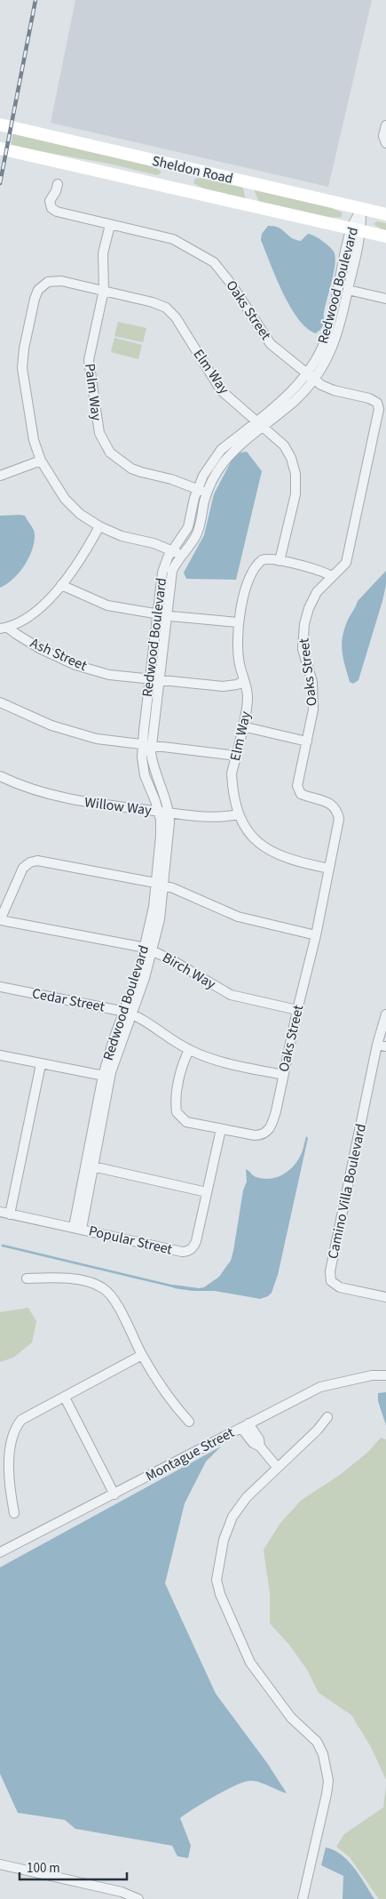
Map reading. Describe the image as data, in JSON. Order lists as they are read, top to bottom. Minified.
{"streets":{"main road":["Sheldon Road"],"street":["Redwood Boulevard","Oaks Street","Elm Way","Palm Way","Ash Street","Willow Way","Birch Way","Cedar Street","Camino Villa Boulevard","Popular Street","Montague Street"]},"crossings":[["Sheldon Road","Redwood Boulevard"],["Redwood Boulevard","Oaks Street"],["Redwood Boulevard","Elm Way"],["Redwood Boulevard","Palm Way"],["Redwood Boulevard","Ash Street"],["Redwood Boulevard","Willow Way"],["Redwood Boulevard","Birch Way"],["Redwood Boulevard","Cedar Street"],["Redwood Boulevard","Popular Street"],["Oaks Street","Elm Way"],["Oaks Street","Palm Way"],["Oaks Street","Birch Way"],["Oaks Street","Cedar Street"],["Oaks Street","Popular Street"],["Elm Way","Palm Way"],["Elm Way","Ash Street"],["Elm Way","Willow Way"]],"scale_bar":"100 m"}
